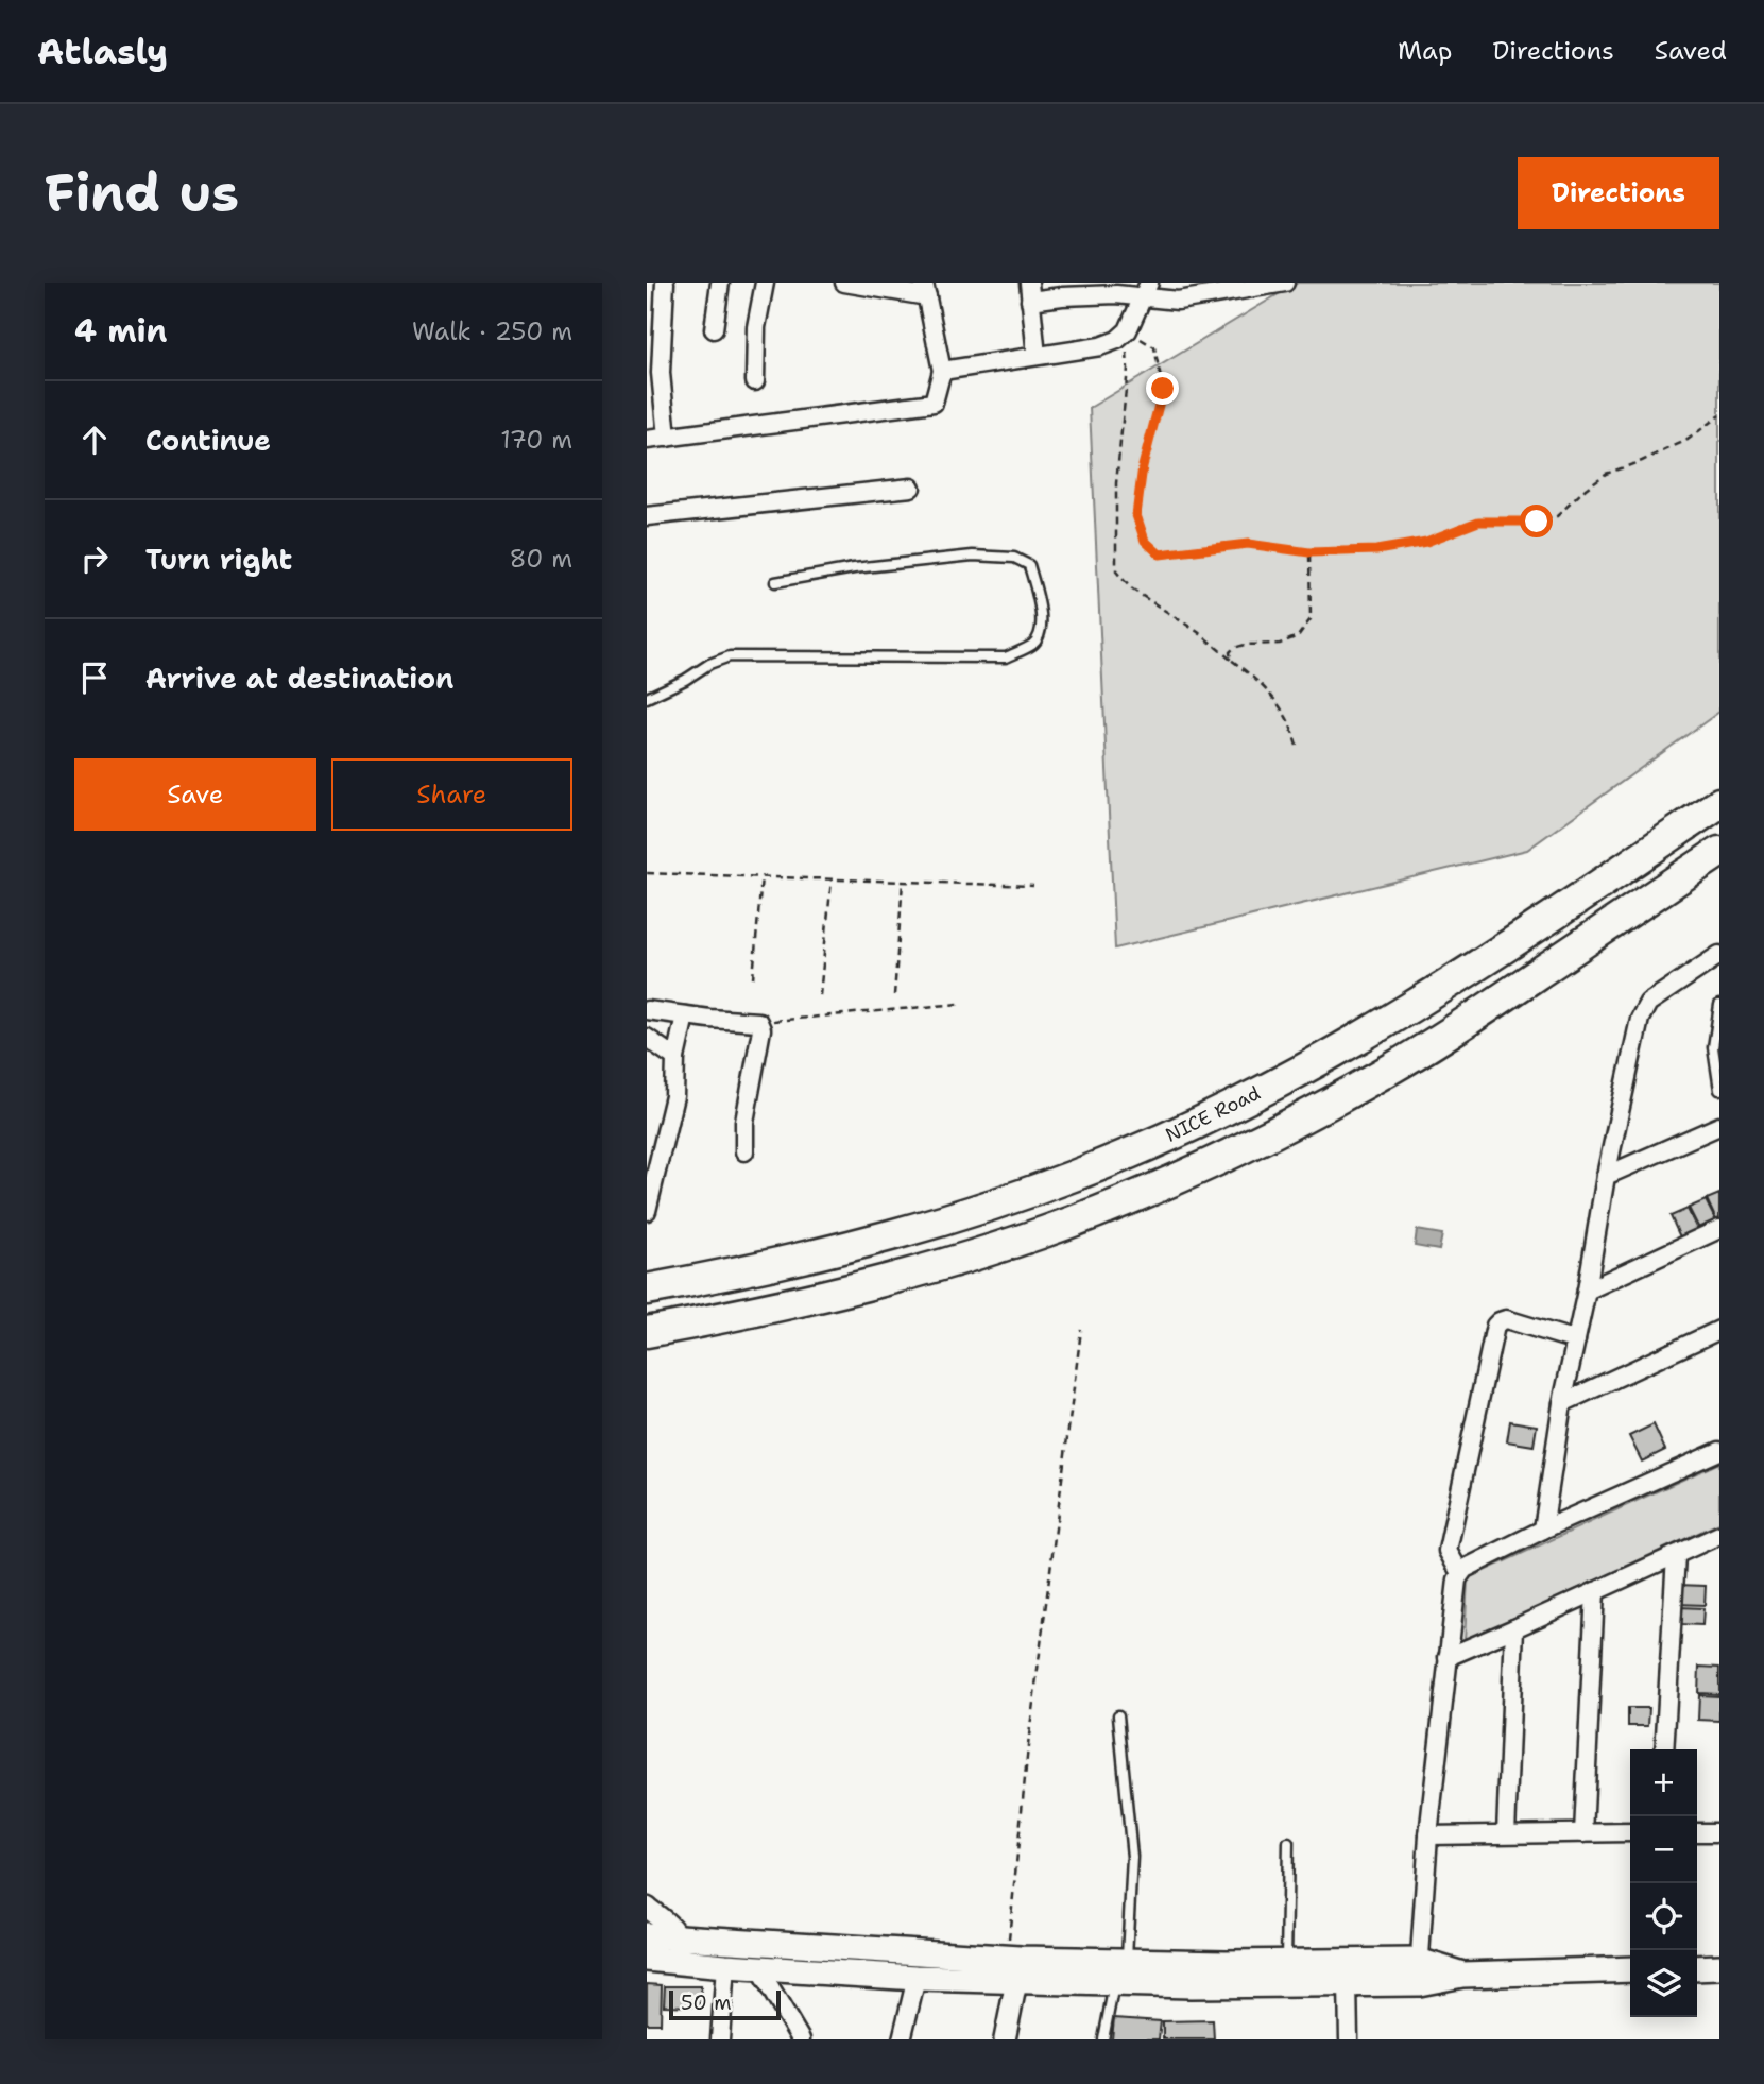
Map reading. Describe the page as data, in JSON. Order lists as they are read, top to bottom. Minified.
{"streets":{"highway":["NICE Road"]},"scale_bar":"50 m","page":{"header":"Atlasly","nav":["Map","Directions","Saved"],"buttons":["Directions",["Save","Share"]],"title":"Find us","heading":["4 min","Walk · 250 m"],"list":[["Continue","170 m"],["Turn right","80 m"],"Arrive at destination"],"map_buttons":["+","−"],"scale":"50 m"}}
